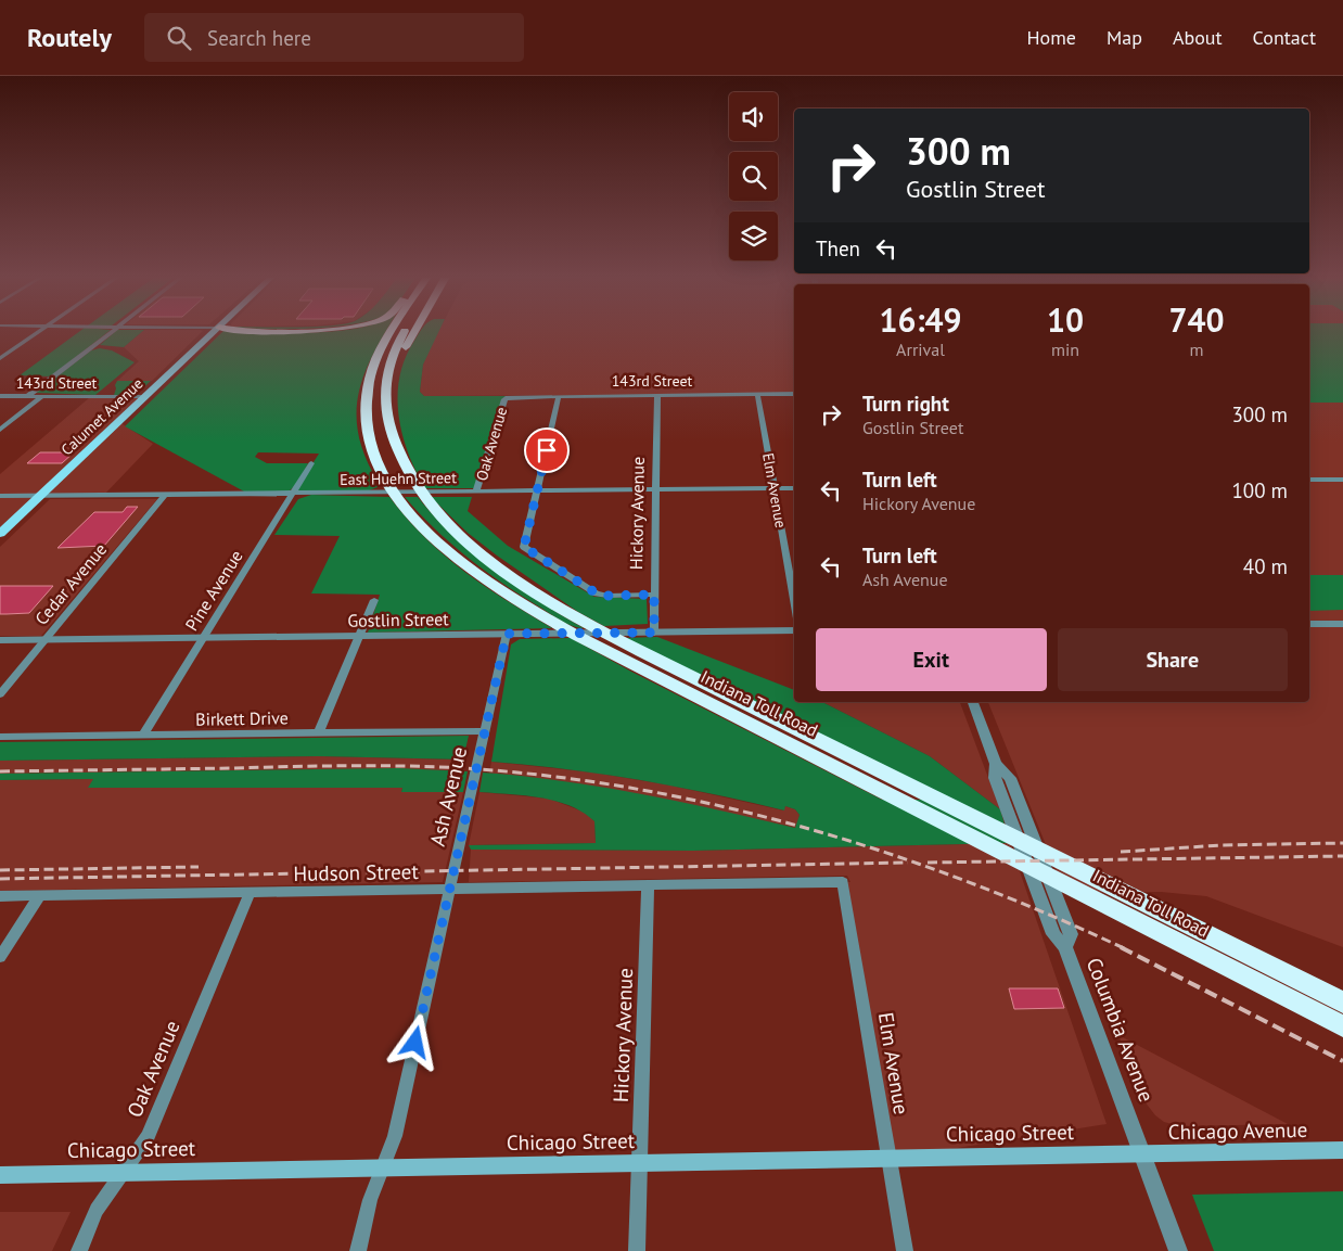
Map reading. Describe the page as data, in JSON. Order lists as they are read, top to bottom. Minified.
{"streets":{"highway":["Indiana Toll Road"],"main road":["Calumet Avenue","Chicago Avenue","Chicago Street"],"street":["143rd Street","Oak Avenue","East Huehn Street","Elm Avenue","Hickory Avenue","Cedar Avenue","Pine Avenue","Gostlin Street","Birkett Drive","Ash Avenue","Hudson Street","Columbia Avenue"]},"crossings":[["143rd Street","Calumet Avenue"],["143rd Street","Oak Avenue"],["143rd Street","Elm Avenue"],["143rd Street","Hickory Avenue"],["Calumet Avenue","East Huehn Street"],["Oak Avenue","East Huehn Street"],["Oak Avenue","Hudson Street"],["Oak Avenue","Chicago Street"],["East Huehn Street","Elm Avenue"],["East Huehn Street","Hickory Avenue"],["East Huehn Street","Cedar Avenue"],["East Huehn Street","Pine Avenue"],["Elm Avenue","Hudson Street"],["Elm Avenue","Chicago Street"],["Hickory Avenue","Gostlin Street"],["Hickory Avenue","Hudson Street"],["Hickory Avenue","Chicago Street"],["Cedar Avenue","Gostlin Street"],["Pine Avenue","Gostlin Street"],["Pine Avenue","Birkett Drive"],["Gostlin Street","Ash Avenue"],["Birkett Drive","Ash Avenue"],["Ash Avenue","Hudson Street"],["Ash Avenue","Chicago Street"],["Columbia Avenue","Chicago Avenue"],["Columbia Avenue","Chicago Street"],["Chicago Avenue","Chicago Street"]],"page":{"header":"Routely","search":"Search here","nav":["Home","Map","About","Contact"],"turn":["300 m","Gostlin Street"],"then":"Then","eta":["16:49","Arrival","10","min","740","m"],"list":[{"name":"Turn right","note":"Gostlin Street","value":"300 m"},{"name":"Turn left","note":"Hickory Avenue","value":"100 m"},{"name":"Turn left","note":"Ash Avenue","value":"40 m"}],"buttons":["Exit","Share"]}}
